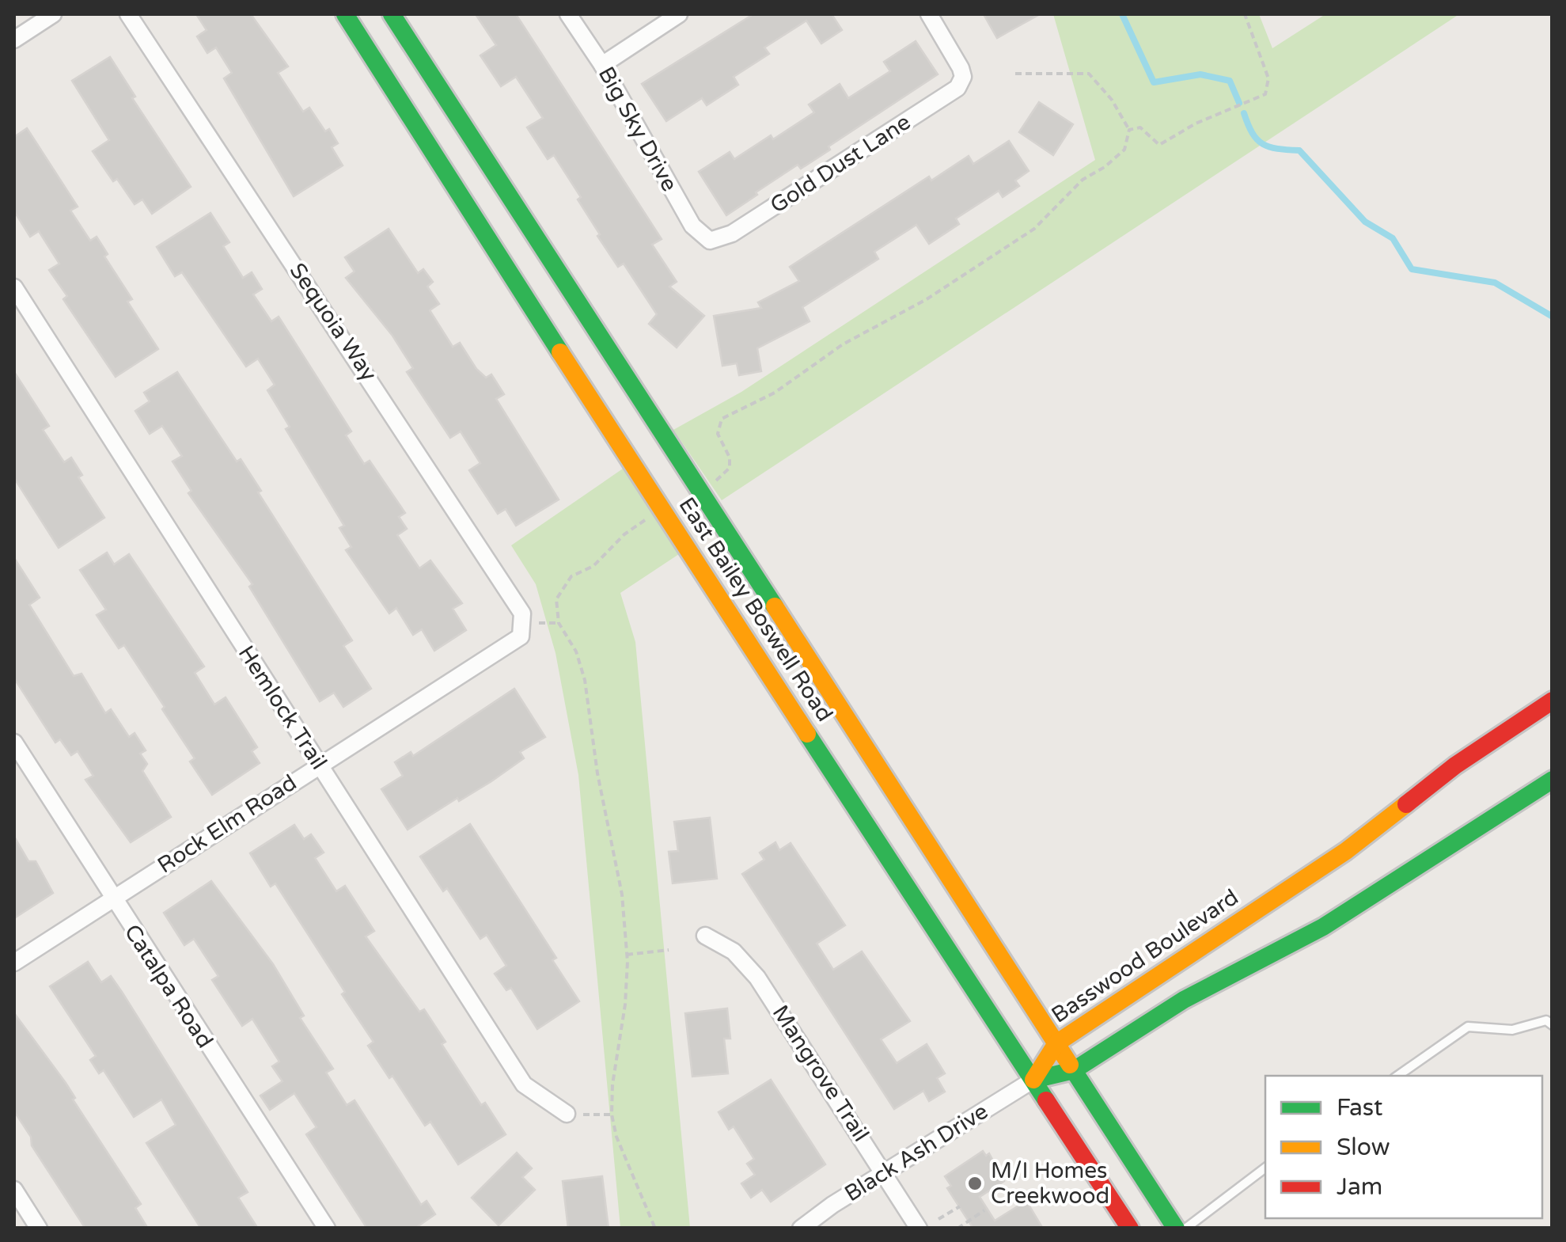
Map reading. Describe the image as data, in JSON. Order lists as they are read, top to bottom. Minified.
{"streets":{"main road":["East Bailey Boswell Road","Basswood Boulevard"],"street":["Big Sky Drive","Gold Dust Lane","Sequoia Way","Hemlock Trail","Rock Elm Road","Catalpa Road","Mangrove Trail","Black Ash Drive"]},"crossings":[["Big Sky Drive","Gold Dust Lane"],["Sequoia Way","Rock Elm Road"],["East Bailey Boswell Road","Basswood Boulevard"],["East Bailey Boswell Road","Black Ash Drive"],["Hemlock Trail","Rock Elm Road"],["Rock Elm Road","Catalpa Road"],["Basswood Boulevard","Black Ash Drive"],["Mangrove Trail","Black Ash Drive"]],"places":["M/I Homes Creekwood"],"legend":["Fast","Slow","Jam"]}
